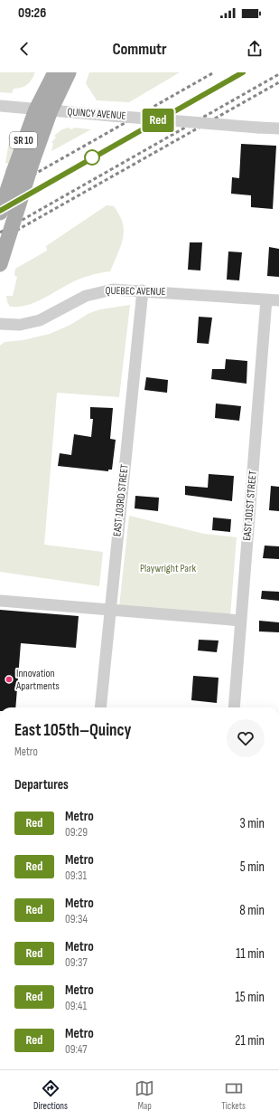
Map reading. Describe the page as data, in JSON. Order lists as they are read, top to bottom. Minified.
{"streets":{"main road":["SR 10"],"street":["QUINCY AVENUE","QUEBEC AVENUE","EAST 103RD STREET","EAST 101ST STREET"]},"crossings":[["QUINCY AVENUE","SR 10"],["QUEBEC AVENUE","EAST 103RD STREET"],["QUEBEC AVENUE","EAST 101ST STREET"]],"parks":["Playwright Park"],"places":["Innovation Apartments"],"lines":["metro line Red"],"page":{"status":"09:26","header":"Commutr","on_map":"Red","heading":[["East 105th–Quincy","Metro"],"Departures"],"list":[{"mark":"Red","name":"Metro","note":"09:29","value":"3 min"},{"mark":"Red","name":"Metro","note":"09:31","value":"5 min"},{"mark":"Red","name":"Metro","note":"09:34","value":"8 min"},{"mark":"Red","name":"Metro","note":"09:37","value":"11 min"},{"mark":"Red","name":"Metro","note":"09:41","value":"15 min"},{"mark":"Red","name":"Metro","note":"09:47","value":"21 min"}],"tabs":["Directions","Map","Tickets"]}}
